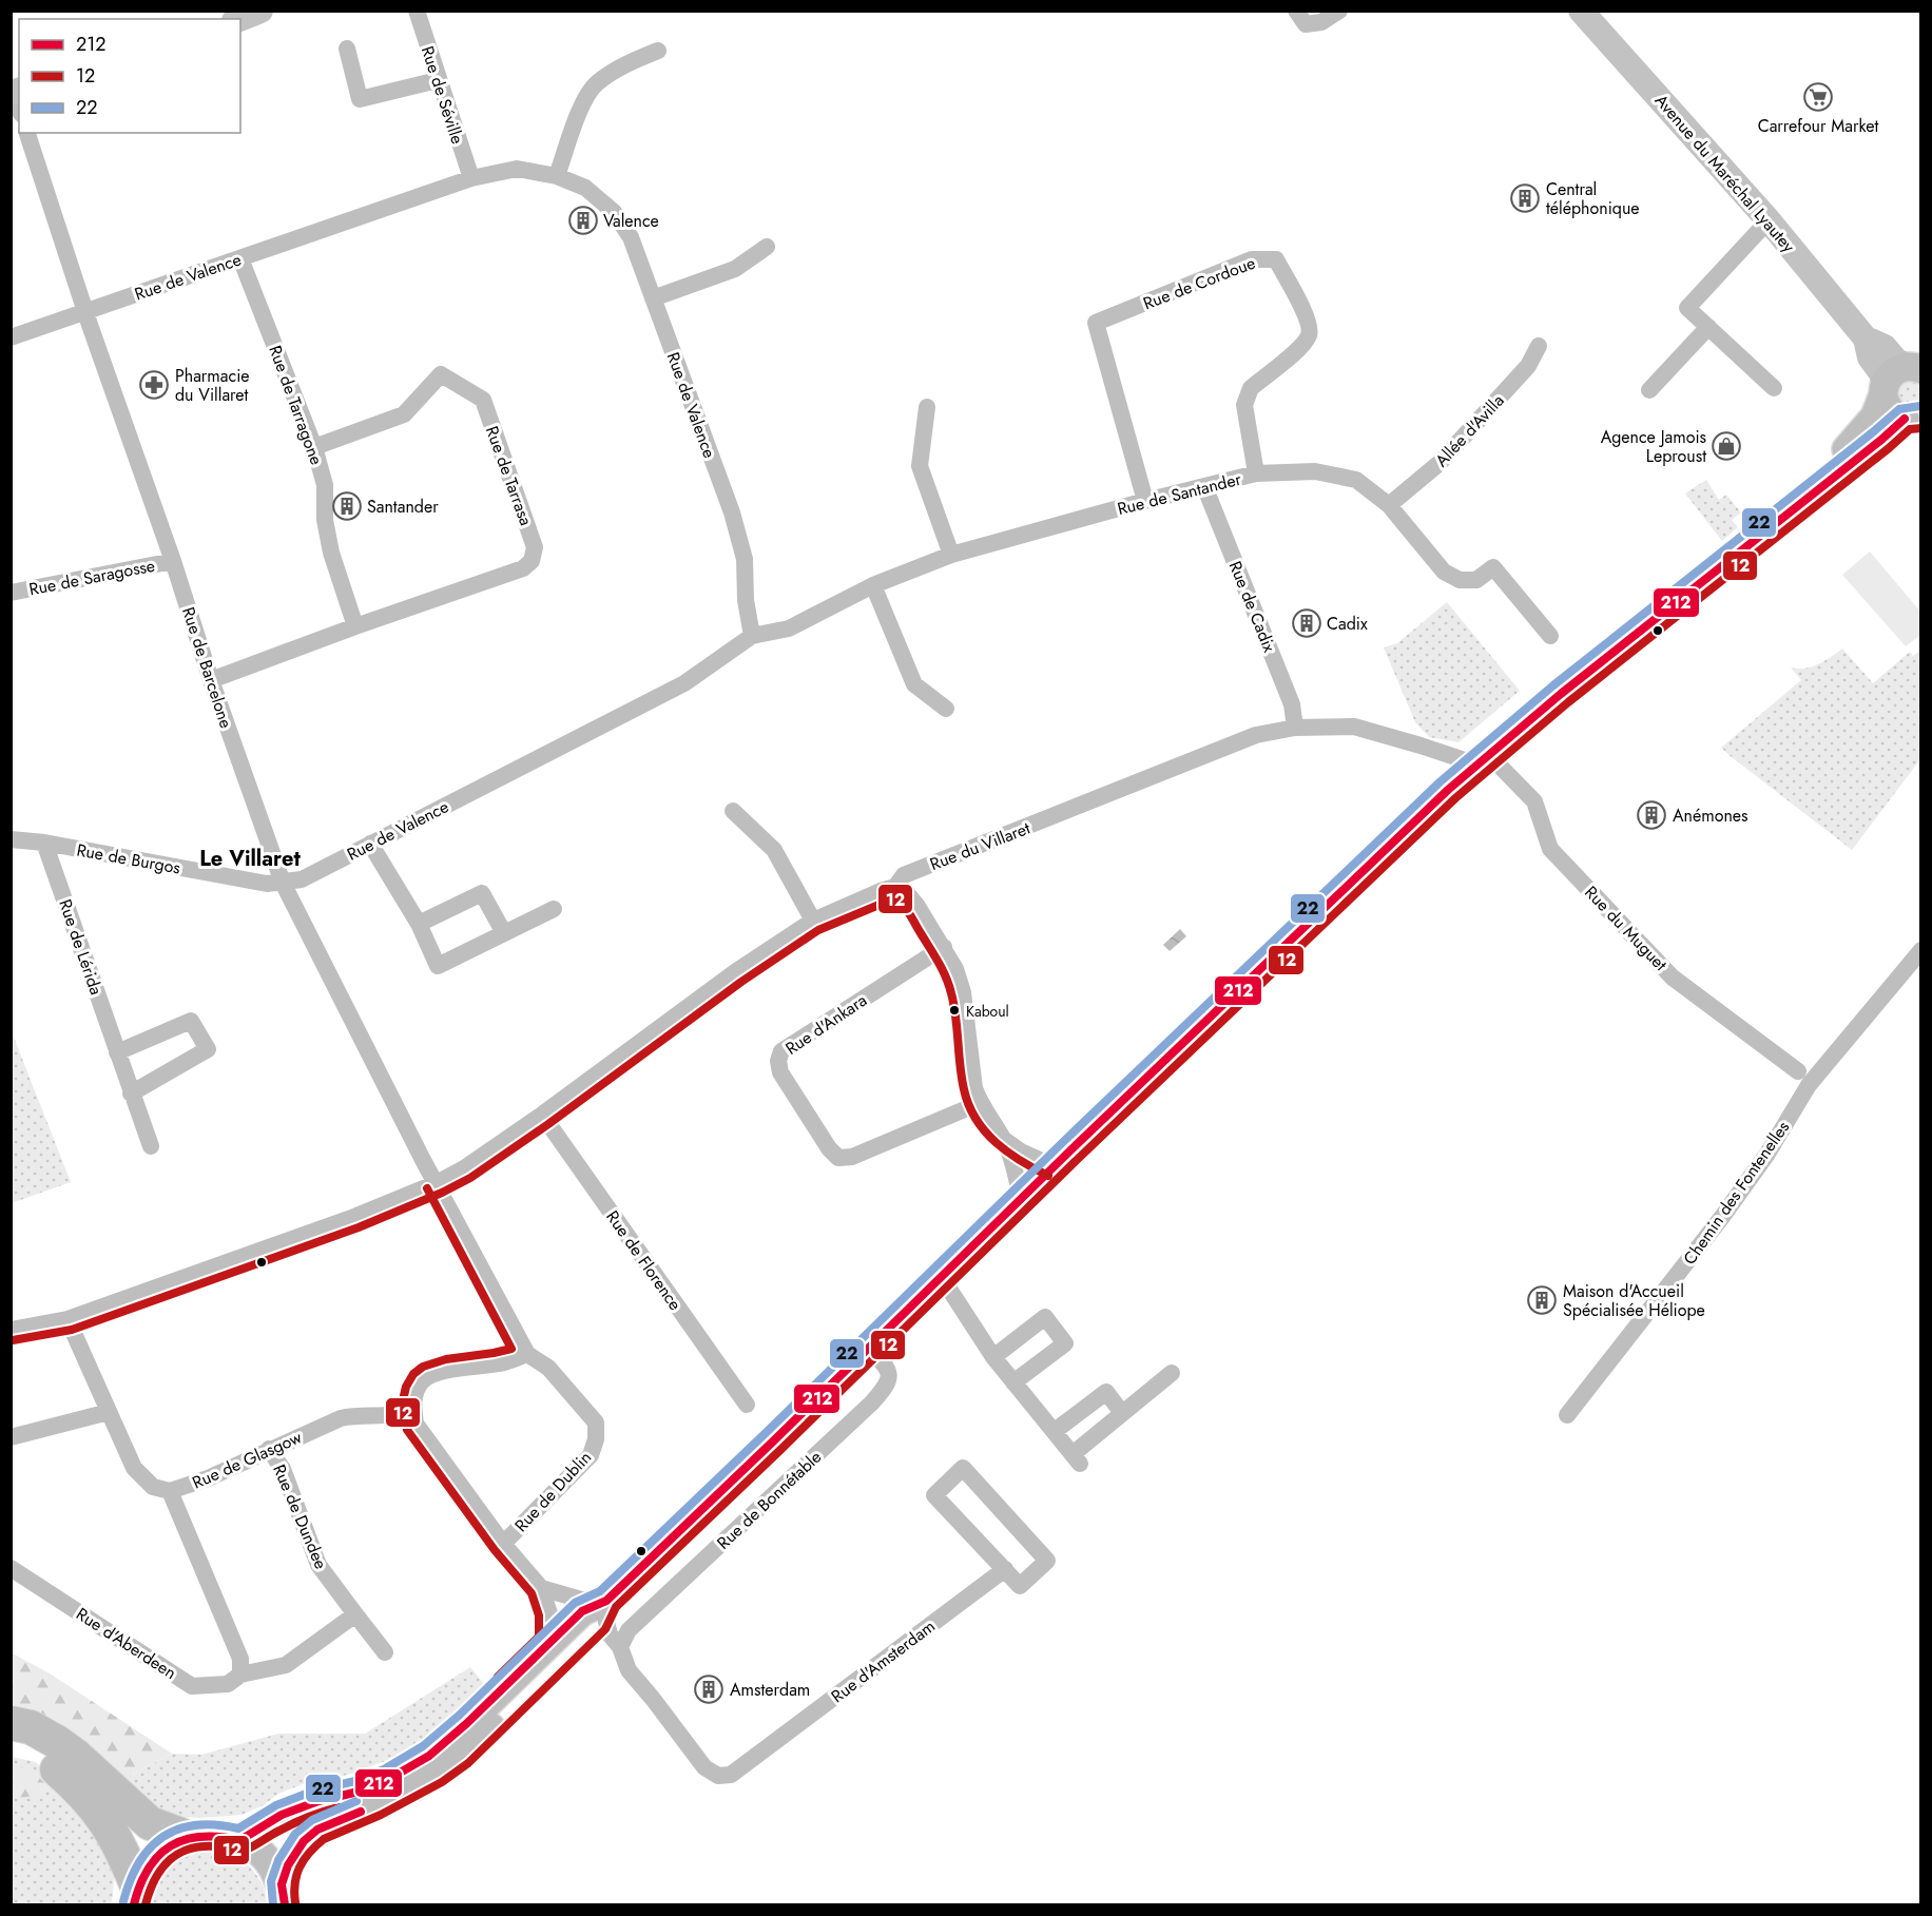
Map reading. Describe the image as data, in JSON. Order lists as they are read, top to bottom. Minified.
{"streets":{"street":["Rue de Séville","Avenue du Maréchal Lyautey","Rue de Valence","Rue de Cordoue","Rue de Tarragone","Allée d'Avilla","Rue de Tarrasa","Rue de Santander","Rue de Saragosse","Rue de Cadix","Rue de Barcelone","Rue du Villaret","Rue de Burgos","Rue du Muguet","Rue de Lérida","Rue d'Ankara","Chemin des Fontenelles","Rue de Florence","Rue de Glasgow","Rue de Dublin","Rue de Bonnétable","Rue de Dundee","Rue d'Aberdeen","Rue d'Amsterdam"]},"crossings":[["Rue de Séville","Rue de Valence"],["Rue de Valence","Rue de Tarragone"],["Rue de Valence","Rue de Santander"],["Rue de Valence","Rue de Barcelone"],["Rue de Valence","Rue de Burgos"],["Rue de Cordoue","Rue de Santander"],["Rue de Tarragone","Rue de Tarrasa"],["Allée d'Avilla","Rue de Santander"],["Rue de Santander","Rue de Cadix"],["Rue de Saragosse","Rue de Barcelone"],["Rue de Cadix","Rue du Villaret"],["Rue de Barcelone","Rue du Villaret"],["Rue de Barcelone","Rue de Burgos"],["Rue de Barcelone","Rue de Dublin"],["Rue du Villaret","Rue du Muguet"],["Rue du Villaret","Rue de Florence"],["Rue du Villaret","Rue de Glasgow"],["Rue du Villaret","Rue de Dublin"],["Rue de Burgos","Rue de Lérida"],["Rue de Glasgow","Rue de Dundee"],["Rue de Bonnétable","Rue d'Amsterdam"]],"districts":["Le Villaret"],"places":{"supermarket":["Carrefour Market"],"building":["Central téléphonique","Valence","Santander","Cadix","Anémones","Maison d'Accueil Spécialisée Héliope","Amsterdam"],"pharmacy":["Pharmacie du Villaret"],"shop":["Agence Jamois Leproust"],"other":["Kaboul"]},"lines":["transit line 22","transit line 212","transit line 12"],"legend":["212","12","22"]}
